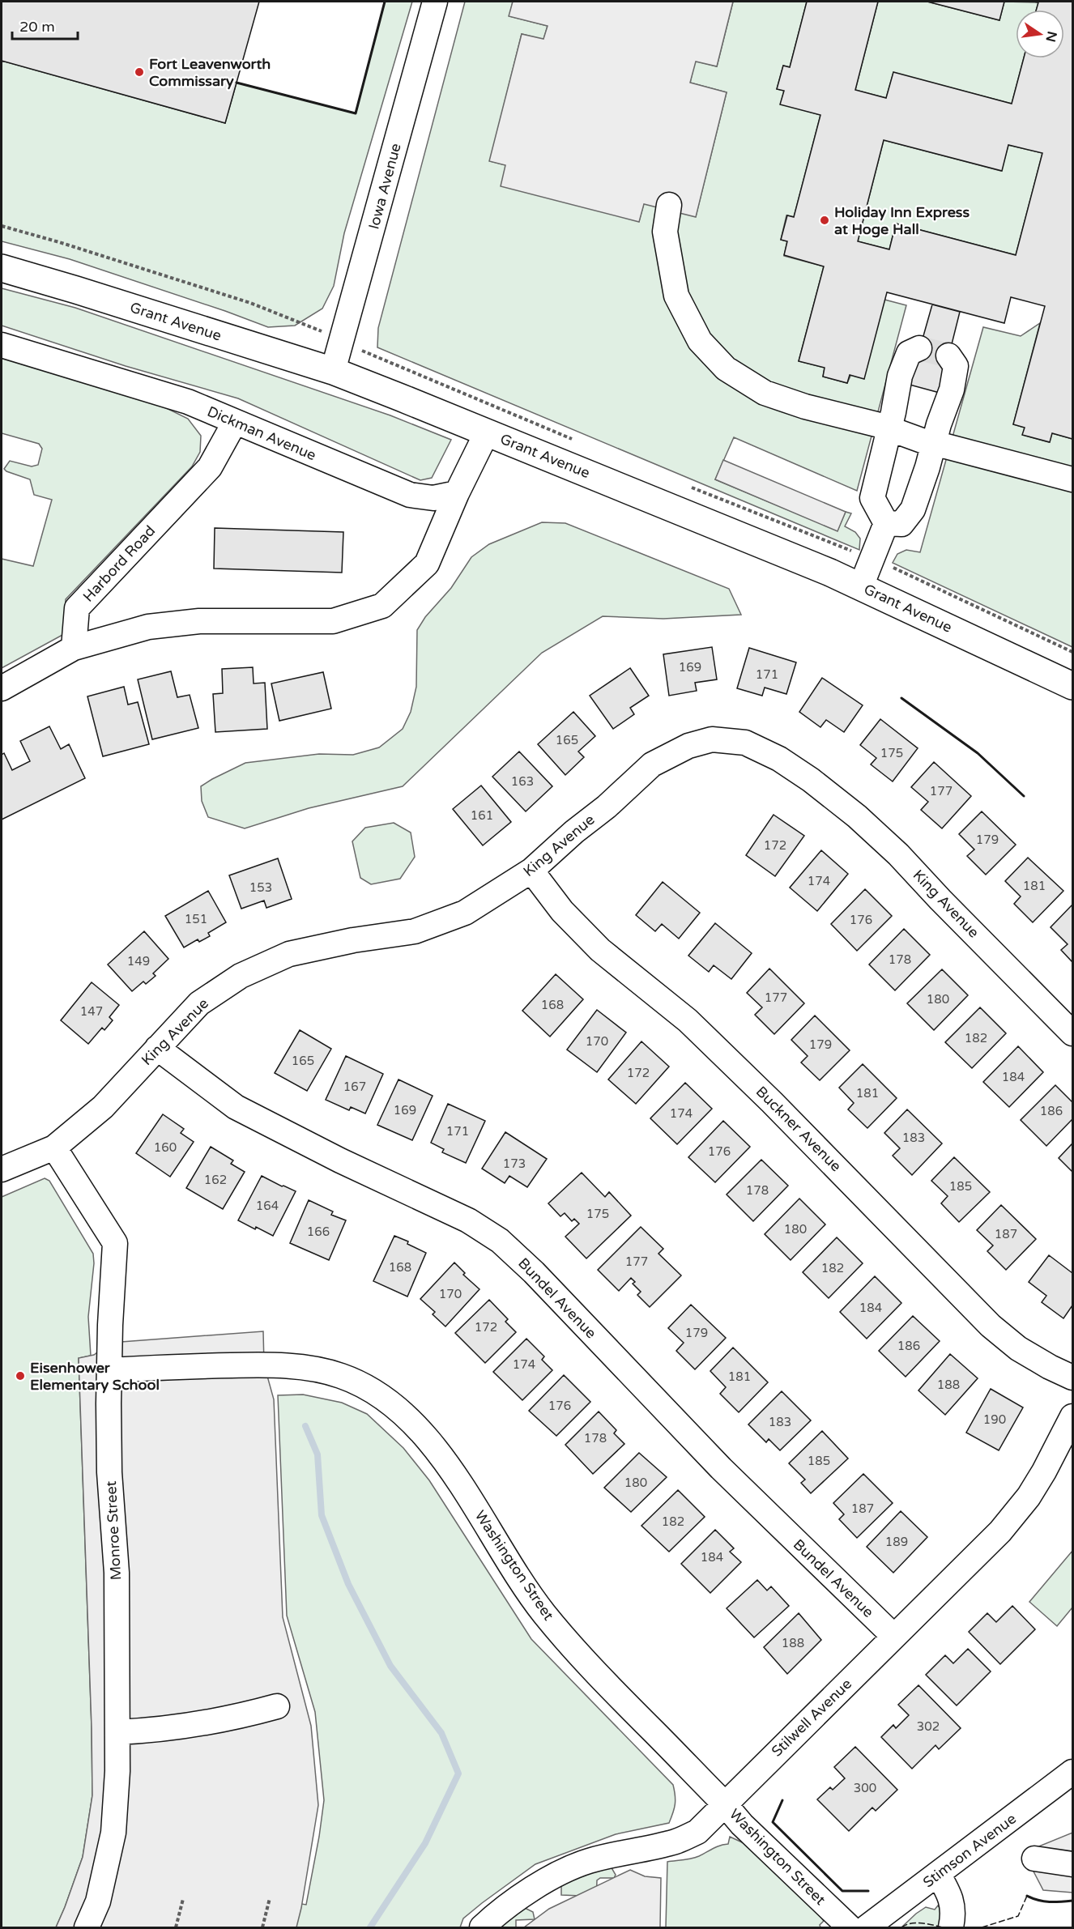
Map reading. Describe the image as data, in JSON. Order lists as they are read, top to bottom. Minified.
{"streets":{"main road":["Grant Avenue"],"street":["Iowa Avenue","Dickman Avenue","Harbord Road","King Avenue","Buckner Avenue","Bundel Avenue","Monroe Street","Washington Street","Stilwell Avenue","Stimson Avenue"]},"crossings":[["Iowa Avenue","Grant Avenue"],["Dickman Avenue","Harbord Road"],["King Avenue","Buckner Avenue"],["King Avenue","Bundel Avenue"],["King Avenue","Monroe Street"],["Bundel Avenue","Stilwell Avenue"],["Monroe Street","Washington Street"],["Washington Street","Stilwell Avenue"]],"places":["Fort Leavenworth Commissary","Holiday Inn Express at Hoge Hall","Eisenhower Elementary School"],"house_numbers":["169","171","165","175","163","177","161","179","172","174","181","153","151","176","178","149","177","180","168","147","182","170","179","165","172","184","167","181","169","186","174","171","183","160","176","173","162","185","178","164","175","180","166","187","177","168","182","170","184","172","179","186","174","181","188","176","190","183","178","185","180","187","182","189","184","188","302","300"],"scale_bar":"20 m","north":"right"}
